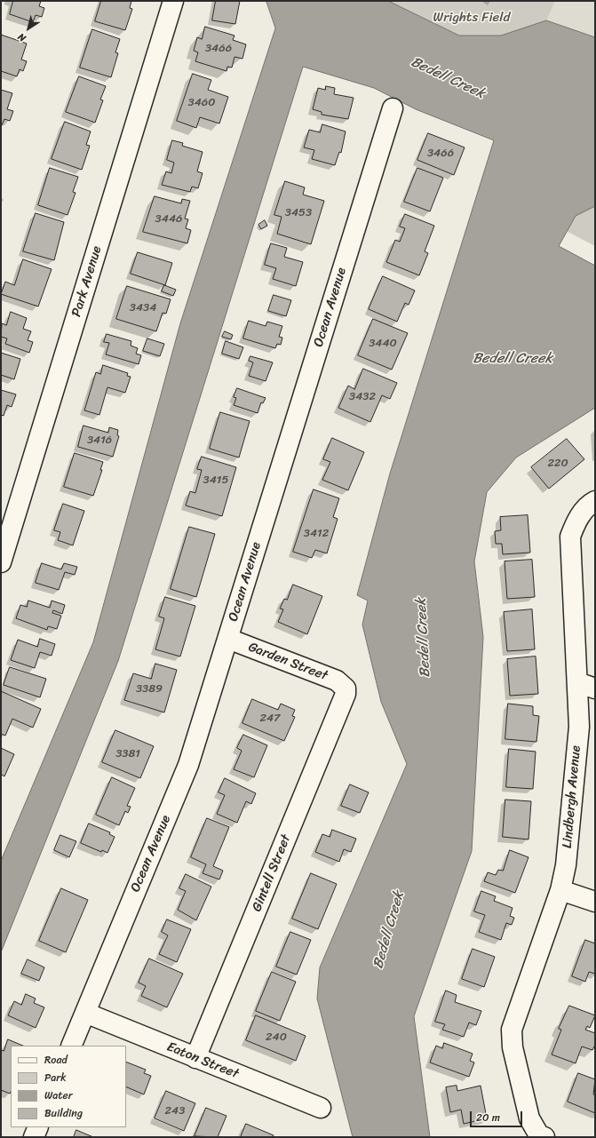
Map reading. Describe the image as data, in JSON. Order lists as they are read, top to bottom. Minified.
{"streets":{"street":["Park Avenue","Ocean Avenue","Garden Street","Lindbergh Avenue","Gintell Street","Eaton Street"]},"crossings":[["Ocean Avenue","Garden Street"],["Ocean Avenue","Eaton Street"],["Garden Street","Gintell Street"],["Gintell Street","Eaton Street"]],"water":["Bedell Creek"],"parks":["Wrights Field"],"house_numbers":["3466","3460","3466","3453","3446","3434","3440","3432","3416","220","3415","3412","3389","247","3381","240","243"],"legend":["Road","Park","Water","Building"],"scale_bar":"20 m","north":"bottom left"}
